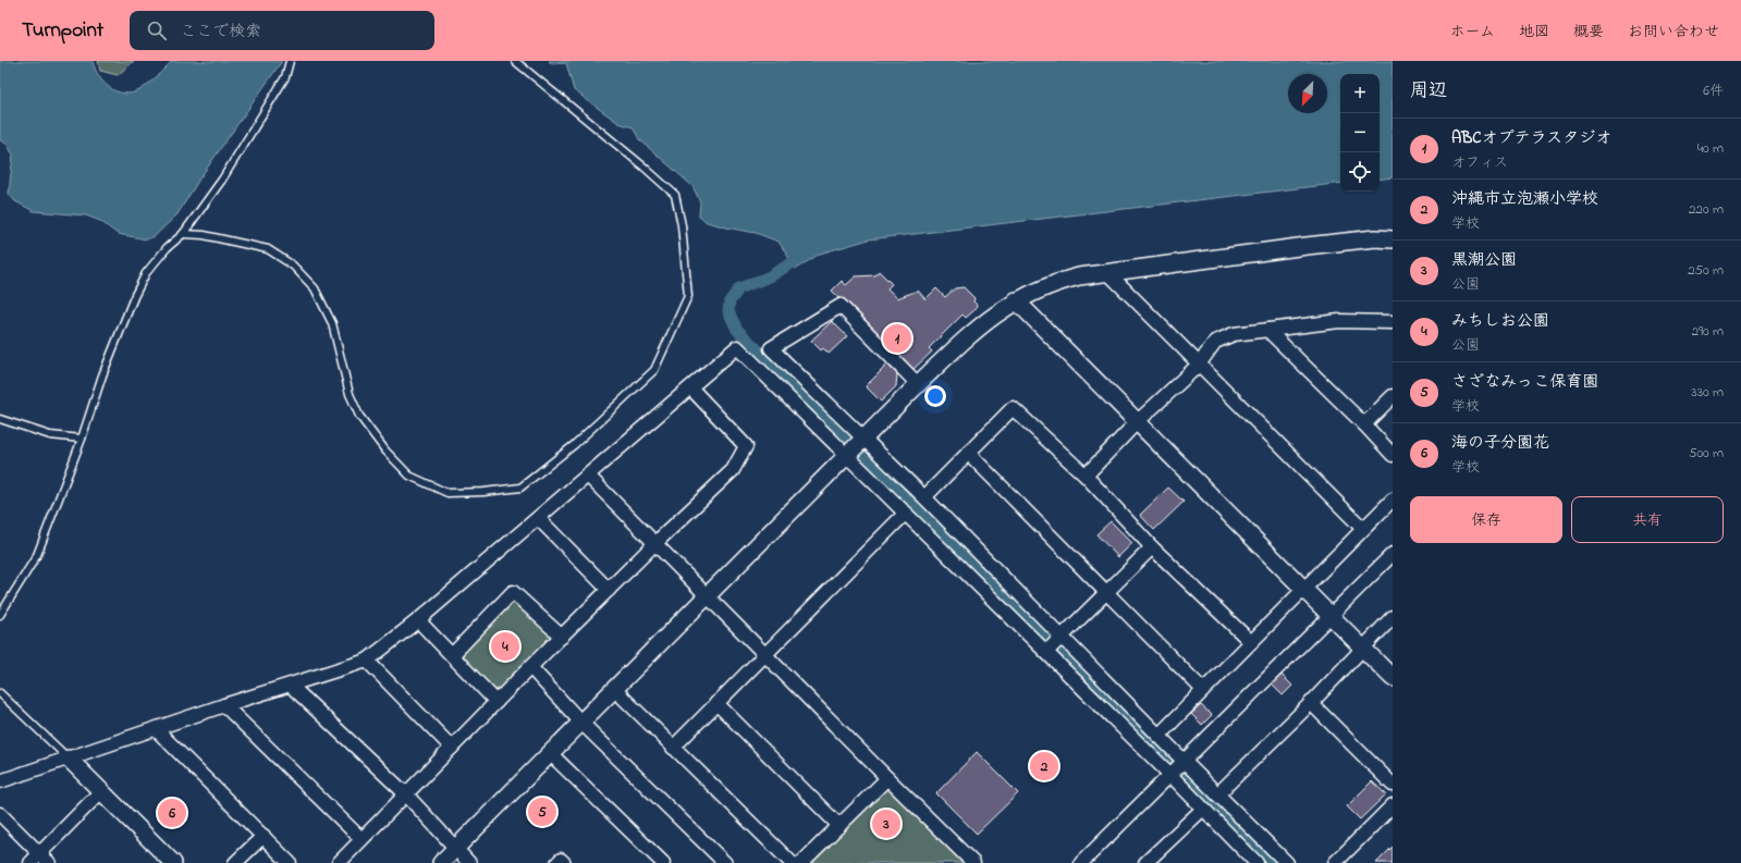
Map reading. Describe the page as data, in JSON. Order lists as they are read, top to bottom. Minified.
{"north":"bottom left","page":{"header":"Turnpoint","search":"ここで検索","nav":["ホーム","地図","概要","お問い合わせ"],"heading":["周辺","6件"],"map_buttons":["+","−"],"list":[{"mark":"1","name":"ABCオプテラスタジオ","note":"オフィス","value":"40 m"},{"mark":"2","name":"沖縄市立泡瀬小学校","note":"学校","value":"220 m"},{"mark":"3","name":"黒潮公園","note":"公園","value":"250 m"},{"mark":"4","name":"みちしお公園","note":"公園","value":"290 m"},{"mark":"5","name":"さざなみっこ保育園","note":"学校","value":"330 m"},{"mark":"6","name":"海の子分園花","note":"学校","value":"500 m"}],"pins":["1","4","2","5","6","3"],"buttons":["保存","共有"]}}
